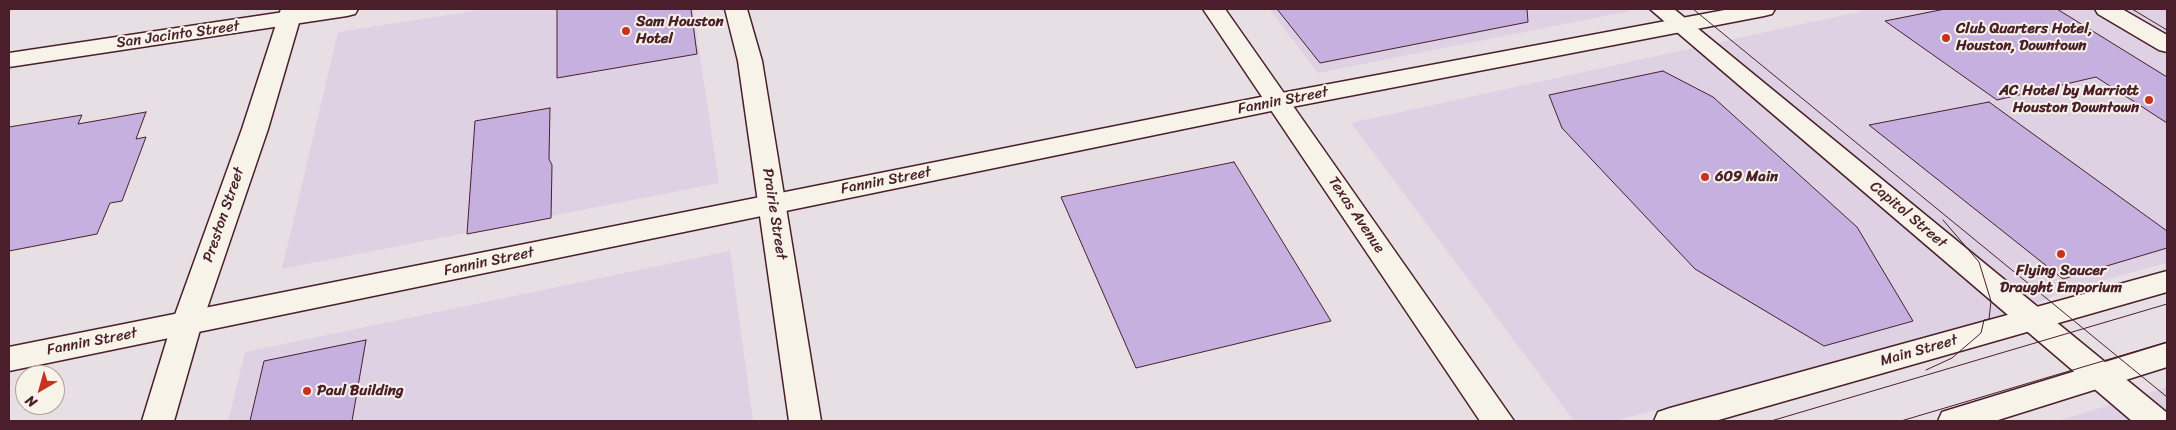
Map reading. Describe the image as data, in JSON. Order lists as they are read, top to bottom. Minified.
{"streets":{"main road":["San Jacinto Street","Fannin Street","Prairie Street","Preston Street","Texas Avenue","Capitol Street","Main Street"]},"crossings":[["San Jacinto Street","Preston Street"],["Fannin Street","Prairie Street"],["Fannin Street","Preston Street"],["Fannin Street","Texas Avenue"],["Fannin Street","Capitol Street"],["Capitol Street","Main Street"]],"places":["Sam Houston Hotel","Club Quarters Hotel, Houston, Downtown","AC Hotel by Marriott Houston Downtown","609 Main","Flying Saucer Draught Emporium","Paul Building"],"north":"bottom left"}
